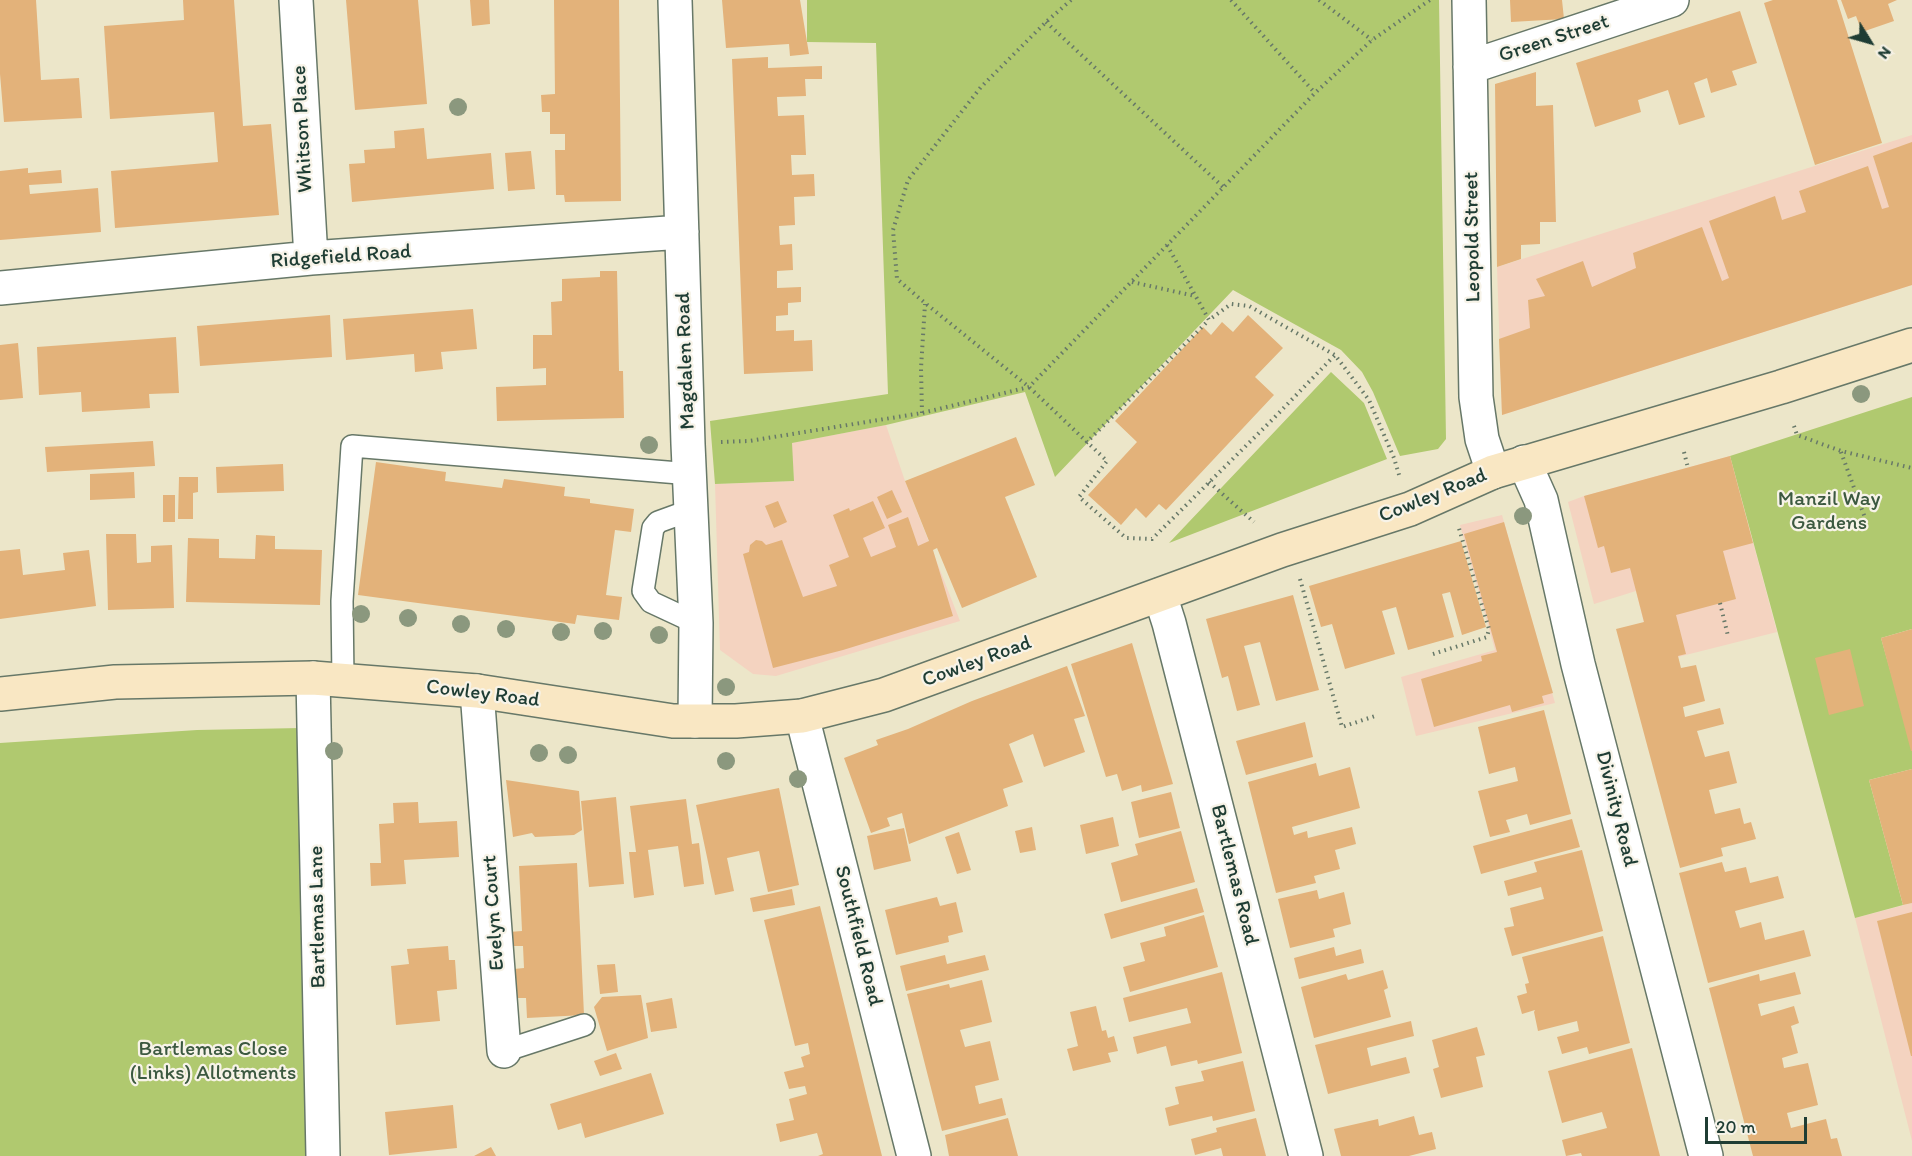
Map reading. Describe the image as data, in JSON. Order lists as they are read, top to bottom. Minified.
{"streets":{"main road":["Cowley Road"],"street":["Green Street","Whitson Place","Leopold Street","Ridgefield Road","Magdalen Road","Divinity Road","Bartlemas Road","Evelyn Court","Bartlemas Lane","Southfield Road"]},"crossings":[["Green Street","Leopold Street"],["Whitson Place","Ridgefield Road"],["Leopold Street","Cowley Road"],["Ridgefield Road","Magdalen Road"],["Magdalen Road","Cowley Road"],["Cowley Road","Divinity Road"],["Cowley Road","Bartlemas Road"],["Cowley Road","Evelyn Court"],["Cowley Road","Bartlemas Lane"],["Cowley Road","Southfield Road"]],"parks":["Manzil Way Gardens","Bartlemas Close (Links) Allotments"],"scale_bar":"20 m","north":"bottom right"}
